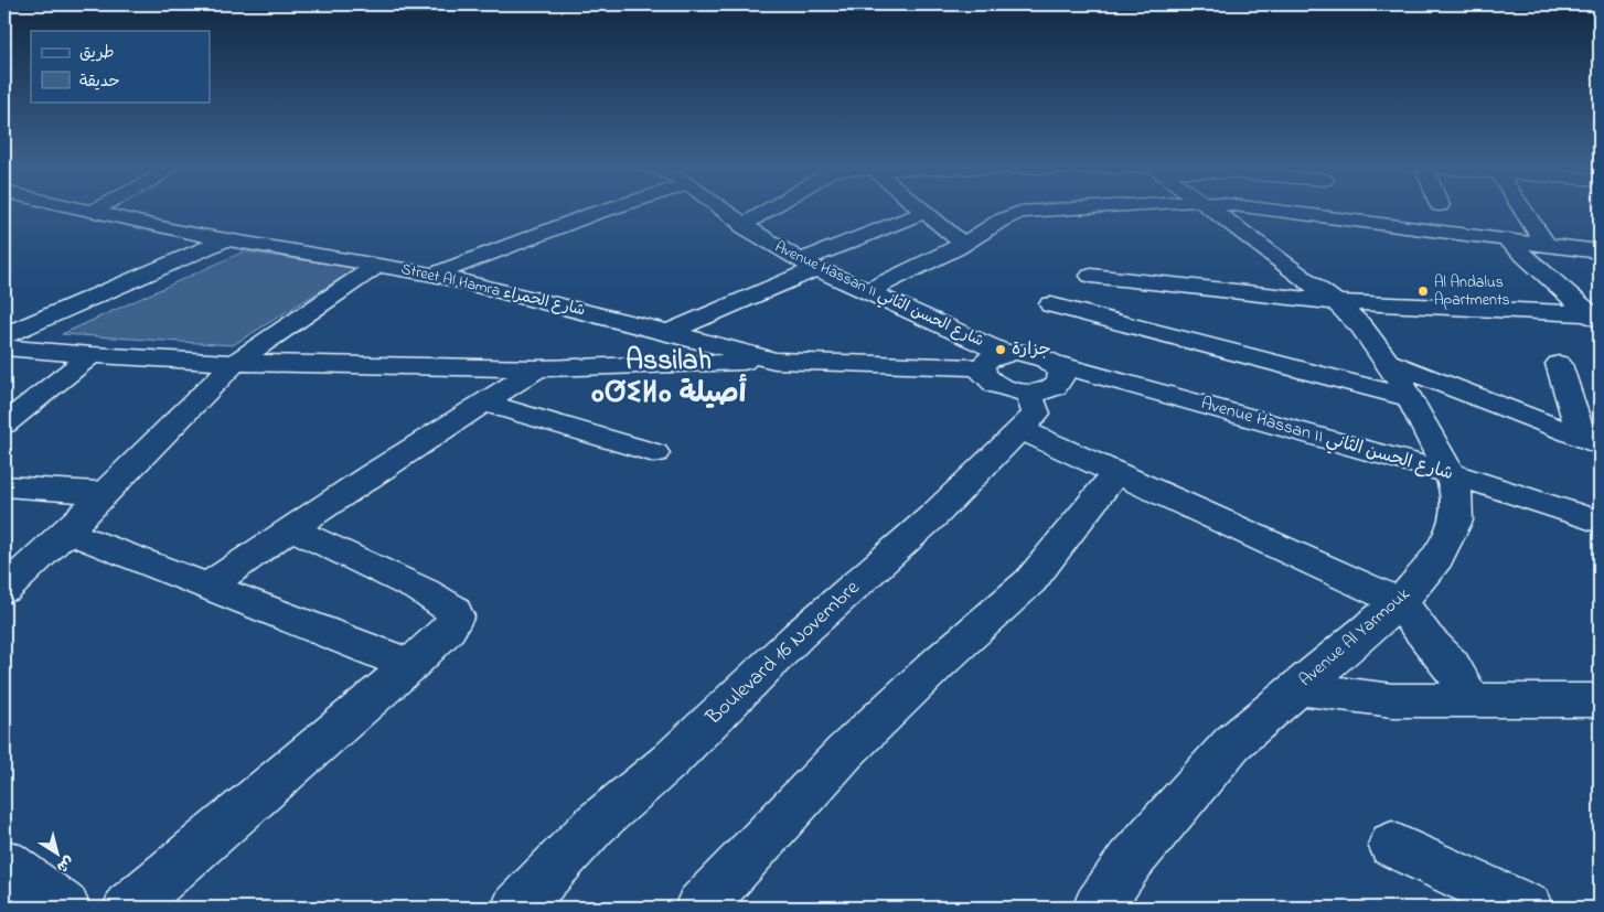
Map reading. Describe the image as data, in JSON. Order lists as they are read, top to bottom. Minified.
{"streets":{"street":["Street Al Hamra شارع الحمراء","Avenue Hassan II شارع الحسن الثاني","Avenue Al Yarmouk","Boulevard 16 Novembre"]},"crossings":[["Street Al Hamra شارع الحمراء","Avenue Hassan II شارع الحسن الثاني"],["Avenue Hassan II شارع الحسن الثاني","Avenue Al Yarmouk"]],"districts":["Assilah ⴰⵚⵉⵍⴰ أصيلة"],"places":["Al Andalus Apartments","جزارة"],"legend":["طريق","حديقة"],"north":"bottom right"}
